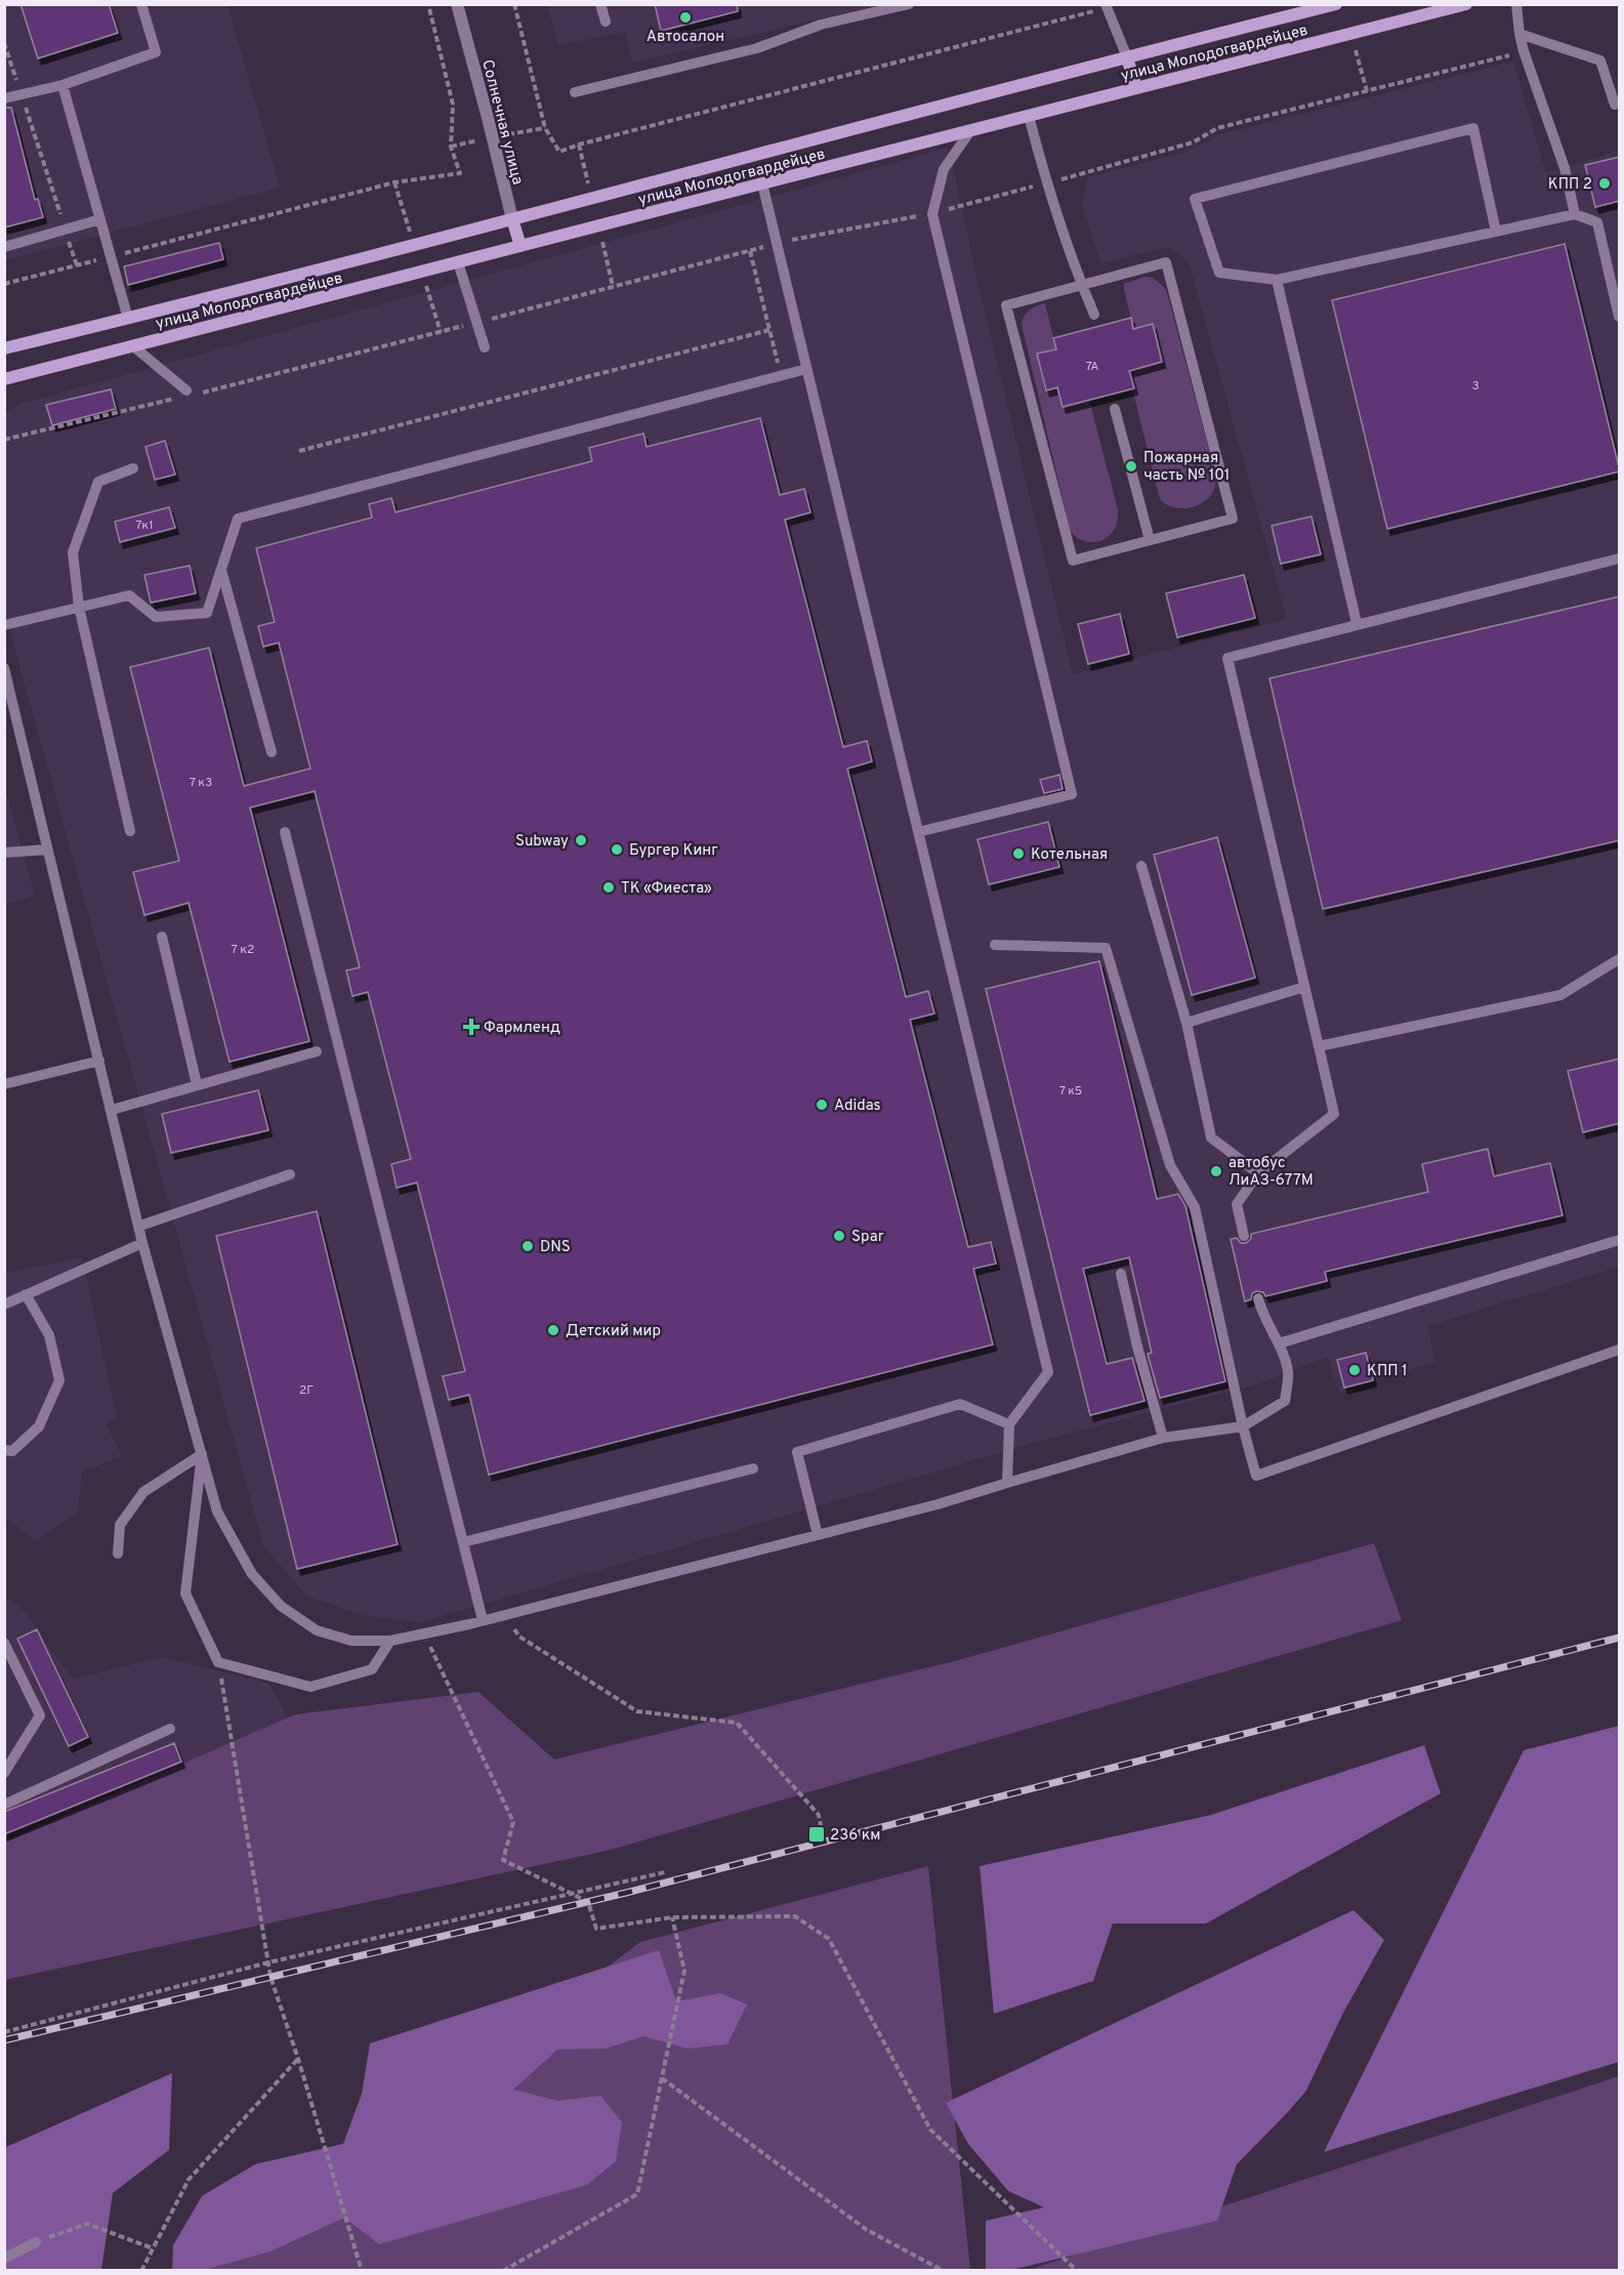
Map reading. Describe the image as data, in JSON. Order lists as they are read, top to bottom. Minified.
{"streets":{"main road":["улица Молодогвардейцев","Солнечная улица"]},"crossings":[["улица Молодогвардейцев","Солнечная улица"]],"places":{"other":["Автосалон","КПП 2","Пожарная часть № 101","Subway","Бургер Кинг","Котельная","ТК «Фиеста»","Adidas","автобус ЛиАЗ-677М","Spar","DNS","Детский мир","КПП 1"],"health":["Фармленд"],"transit":["236 км"]},"house_numbers":["7А","3","7к1","7 к3","7 к2","7 к5","2Г"]}
